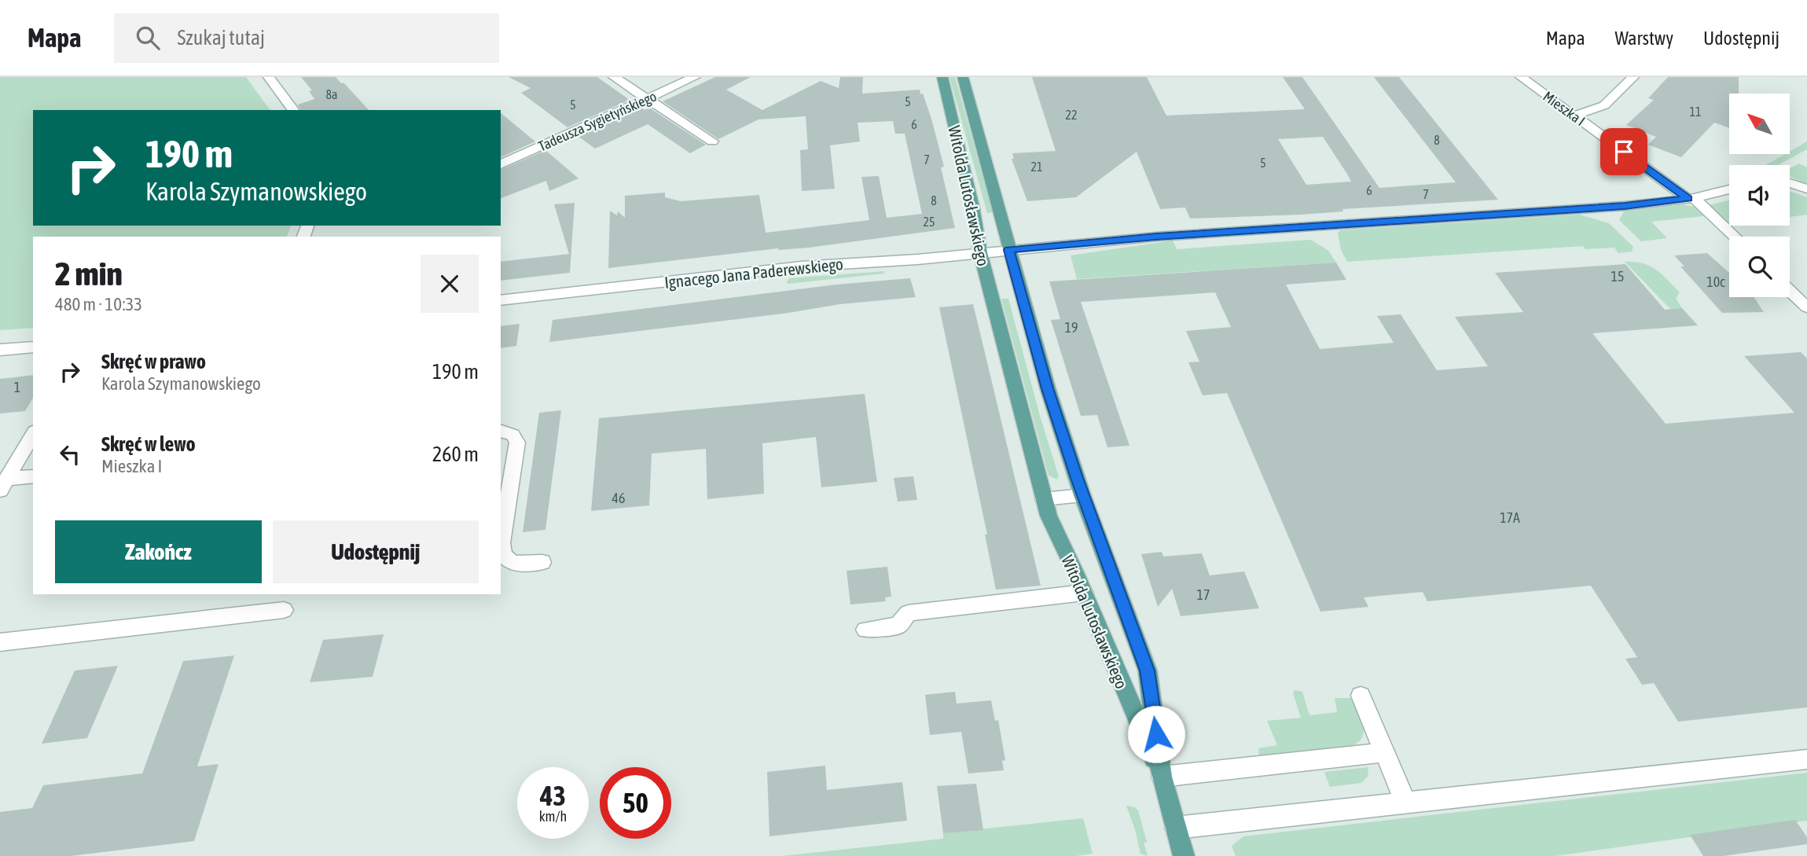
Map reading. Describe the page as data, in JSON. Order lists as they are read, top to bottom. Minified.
{"streets":{"main road":["Witolda Lutosławskiego"],"street":["Mieszka I","Tadeusza Sygietyńskiego","Ignacego Jana Paderewskiego"]},"crossings":[["Mieszka I","Ignacego Jana Paderewskiego"],["Witolda Lutosławskiego","Ignacego Jana Paderewskiego"]],"house_numbers":["8a","5","5","11","22","6","8","7","5","21","6","7","8","25","15","10c","19","1","46","17A","17"],"north":"top left","page":{"header":"Mapa","search":"Szukaj tutaj","nav":["Mapa","Warstwy","Udostępnij"],"turn":["190 m","Karola Szymanowskiego"],"heading":["2 min","480 m · 10:33"],"list":[{"name":"Skręć w prawo","note":"Karola Szymanowskiego","value":"190 m"},{"name":"Skręć w lewo","note":"Mieszka I","value":"260 m"}],"buttons":["Zakończ","Udostępnij"],"speed":"43 km/h","limit":"50"}}
